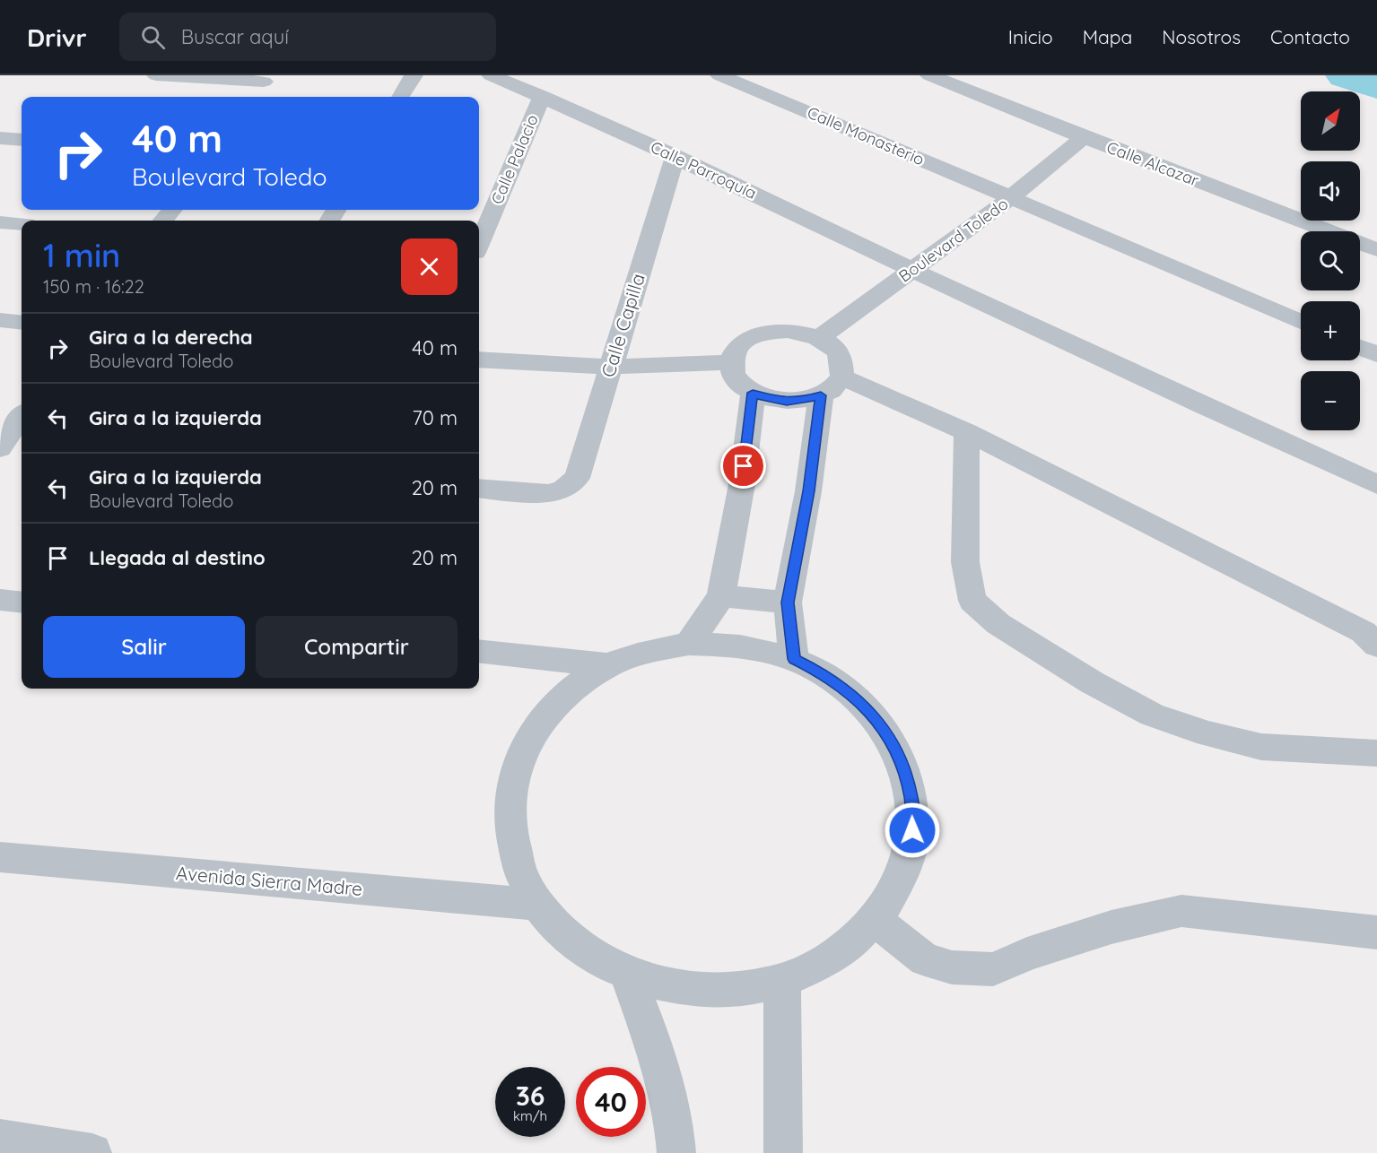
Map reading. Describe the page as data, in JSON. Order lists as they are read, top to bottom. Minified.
{"streets":{"street":["Calle Monasterio","Calle Palacio","Calle Alcazar","Calle Parroquía","Boulevard Toledo","Calle Capilla","Avenida Sierra Madre"]},"crossings":[["Calle Monasterio","Boulevard Toledo"],["Calle Palacio","Calle Parroquía"],["Calle Alcazar","Boulevard Toledo"],["Calle Parroquía","Boulevard Toledo"],["Calle Parroquía","Calle Capilla"]],"north":"top right","page":{"header":"Drivr","search":"Buscar aquí","nav":["Inicio","Mapa","Nosotros","Contacto"],"map_buttons":["+","−"],"turn":["40 m","Boulevard Toledo"],"heading":["1 min","150 m · 16:22"],"list":[{"name":"Gira a la derecha","note":"Boulevard Toledo","value":"40 m"},{"name":"Gira a la izquierda","value":"70 m"},{"name":"Gira a la izquierda","note":"Boulevard Toledo","value":"20 m"},{"name":"Llegada al destino","value":"20 m"}],"buttons":["Salir","Compartir"],"speed":"36 km/h","limit":"40"}}
